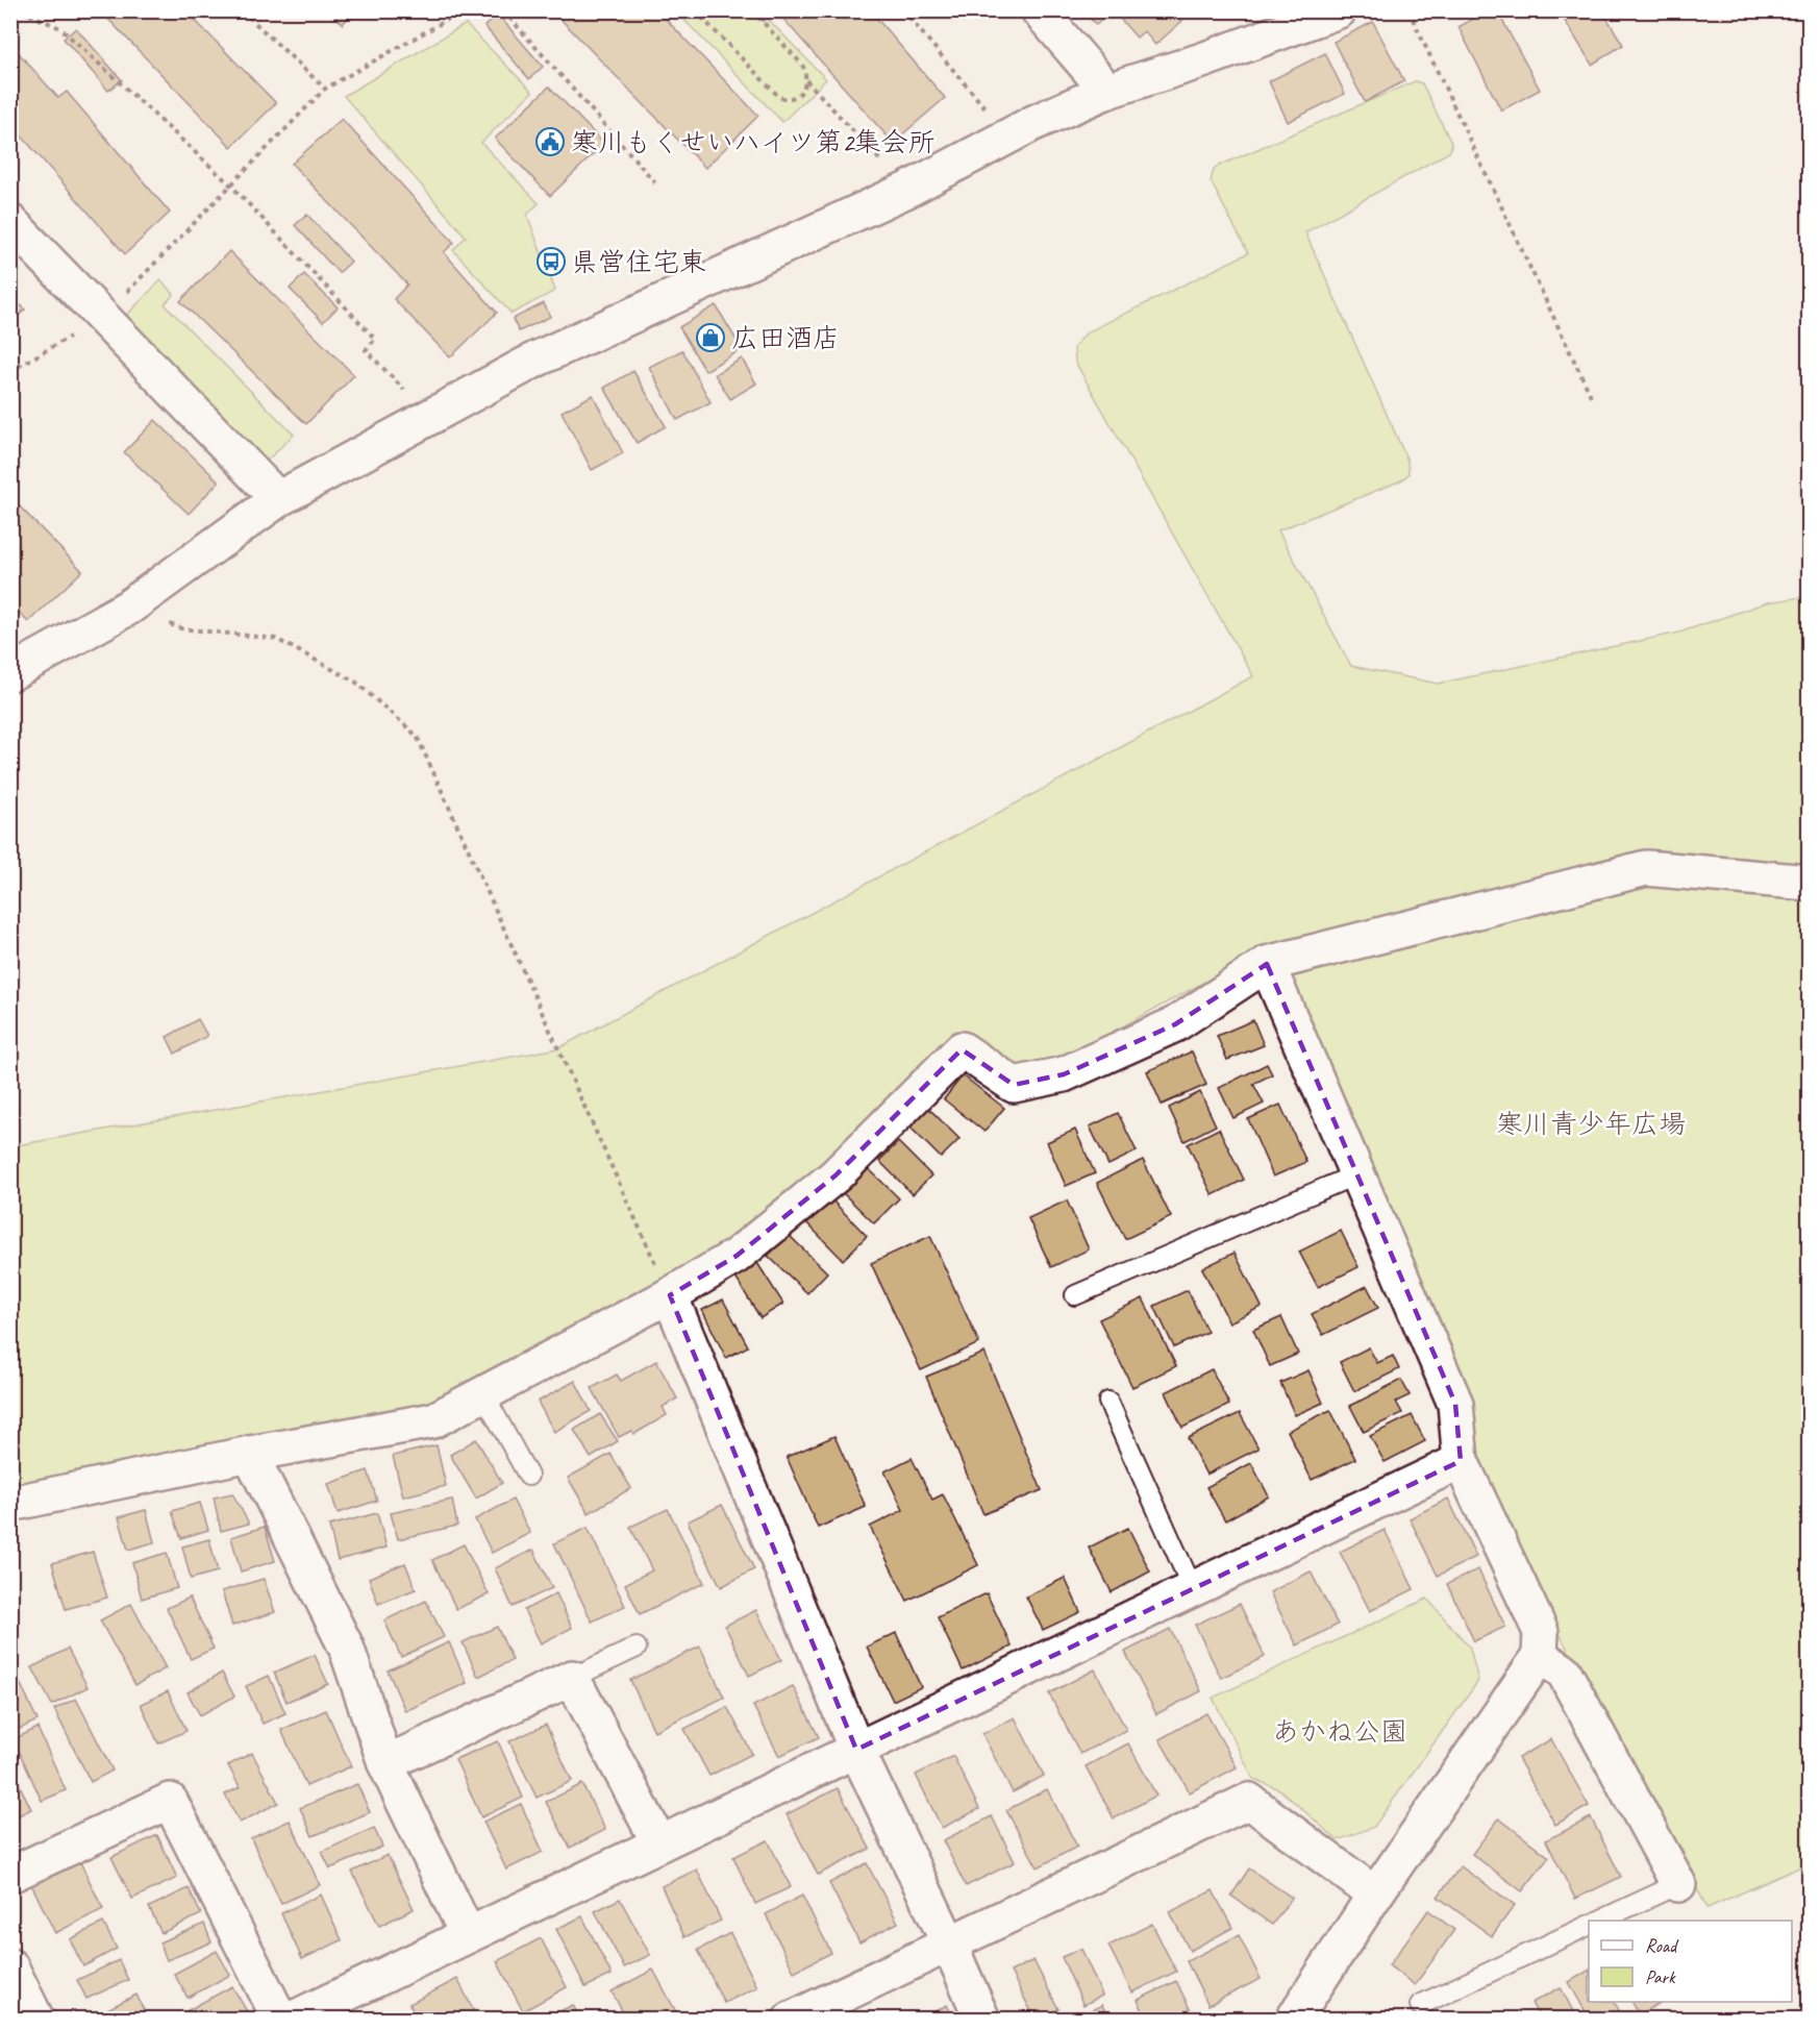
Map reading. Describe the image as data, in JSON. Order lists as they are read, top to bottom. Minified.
{"parks":["寒川青少年広場","あかね公園"],"places":{"public building":["寒川もくせいハイツ第2集会所"],"bus stop":["県営住宅東"],"shop":["広田酒店"]},"legend":["Road","Park"]}
